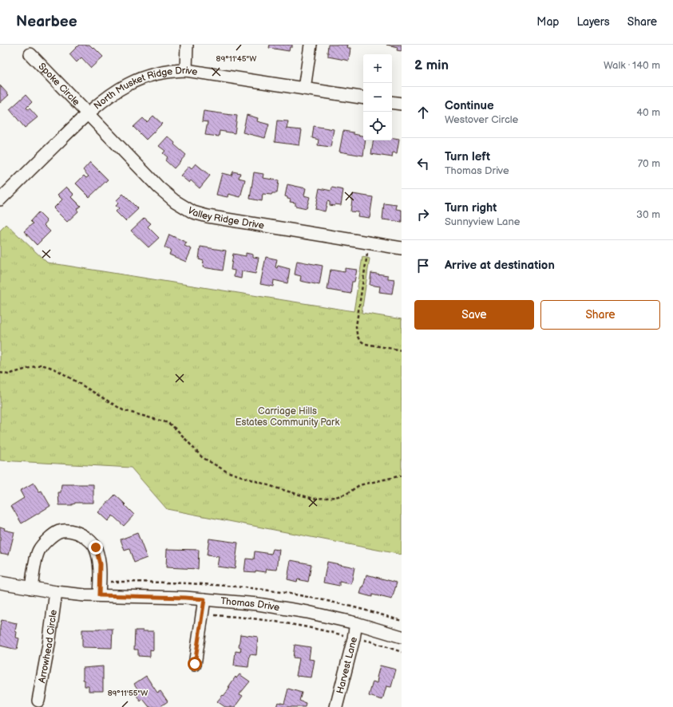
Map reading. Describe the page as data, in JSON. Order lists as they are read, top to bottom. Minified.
{"streets":{"street":["Spoke Circle","North Musket Ridge Drive","Valley Ridge Drive","Thomas Drive","Arrowhead Circle","Harvest Lane"]},"crossings":[["Spoke Circle","North Musket Ridge Drive"],["Spoke Circle","Valley Ridge Drive"],["North Musket Ridge Drive","Valley Ridge Drive"],["Thomas Drive","Arrowhead Circle"],["Thomas Drive","Harvest Lane"]],"parks":["Carriage Hills Estates Community Park"],"page":{"header":"Nearbee","nav":["Map","Layers","Share"],"heading":["2 min","Walk · 140 m"],"map_buttons":["+","−"],"list":[["Continue","Westover Circle","40 m"],["Turn left","Thomas Drive","70 m"],["Turn right","Sunnyview Lane","30 m"],"Arrive at destination"],"buttons":["Save","Share"]},"coordinates":["89°11'45\"W","89°11'55\"W"]}
